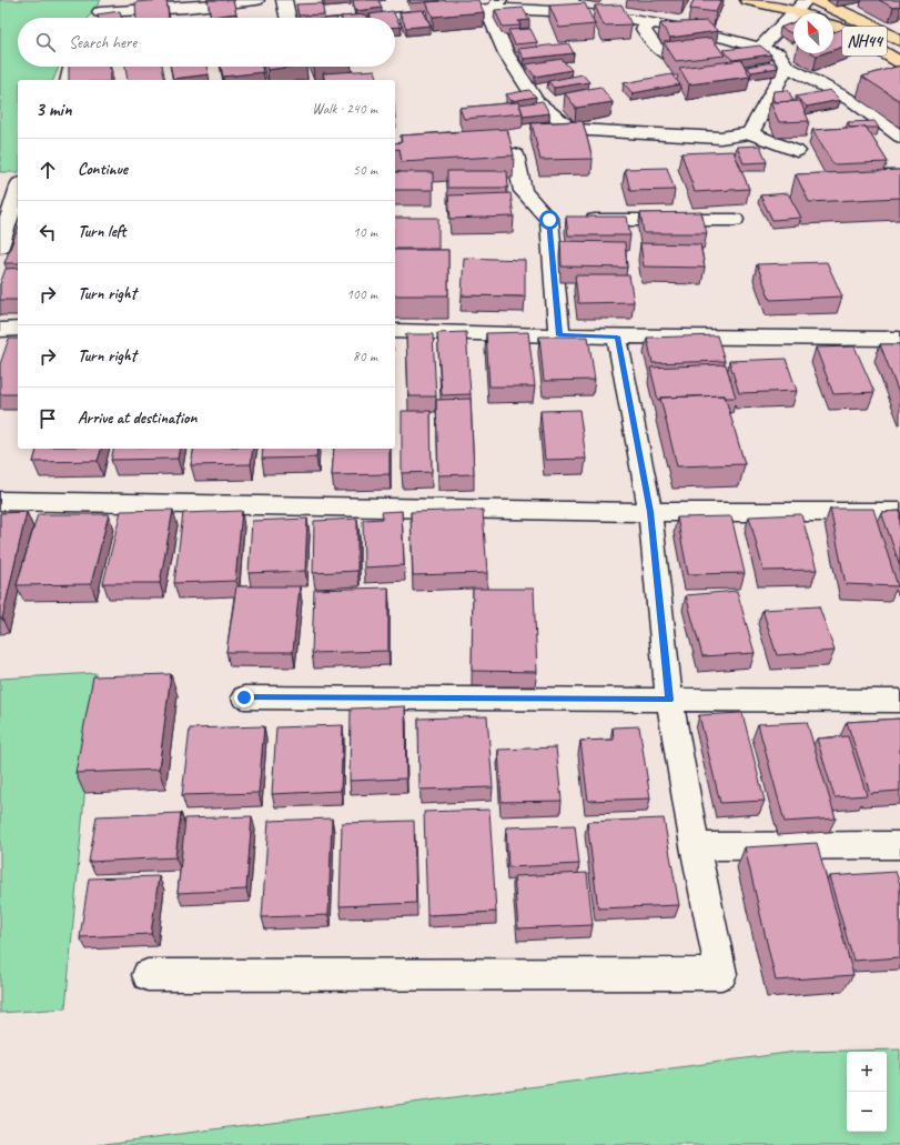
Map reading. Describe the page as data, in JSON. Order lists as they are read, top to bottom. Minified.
{"streets":{"highway":["NH44"]},"north":"top left","page":{"search":"Search here","heading":["3 min","Walk · 240 m"],"list":[["Continue","50 m"],["Turn left","10 m"],["Turn right","100 m"],["Turn right","80 m"],"Arrive at destination"],"map_buttons":["+","−"]}}
